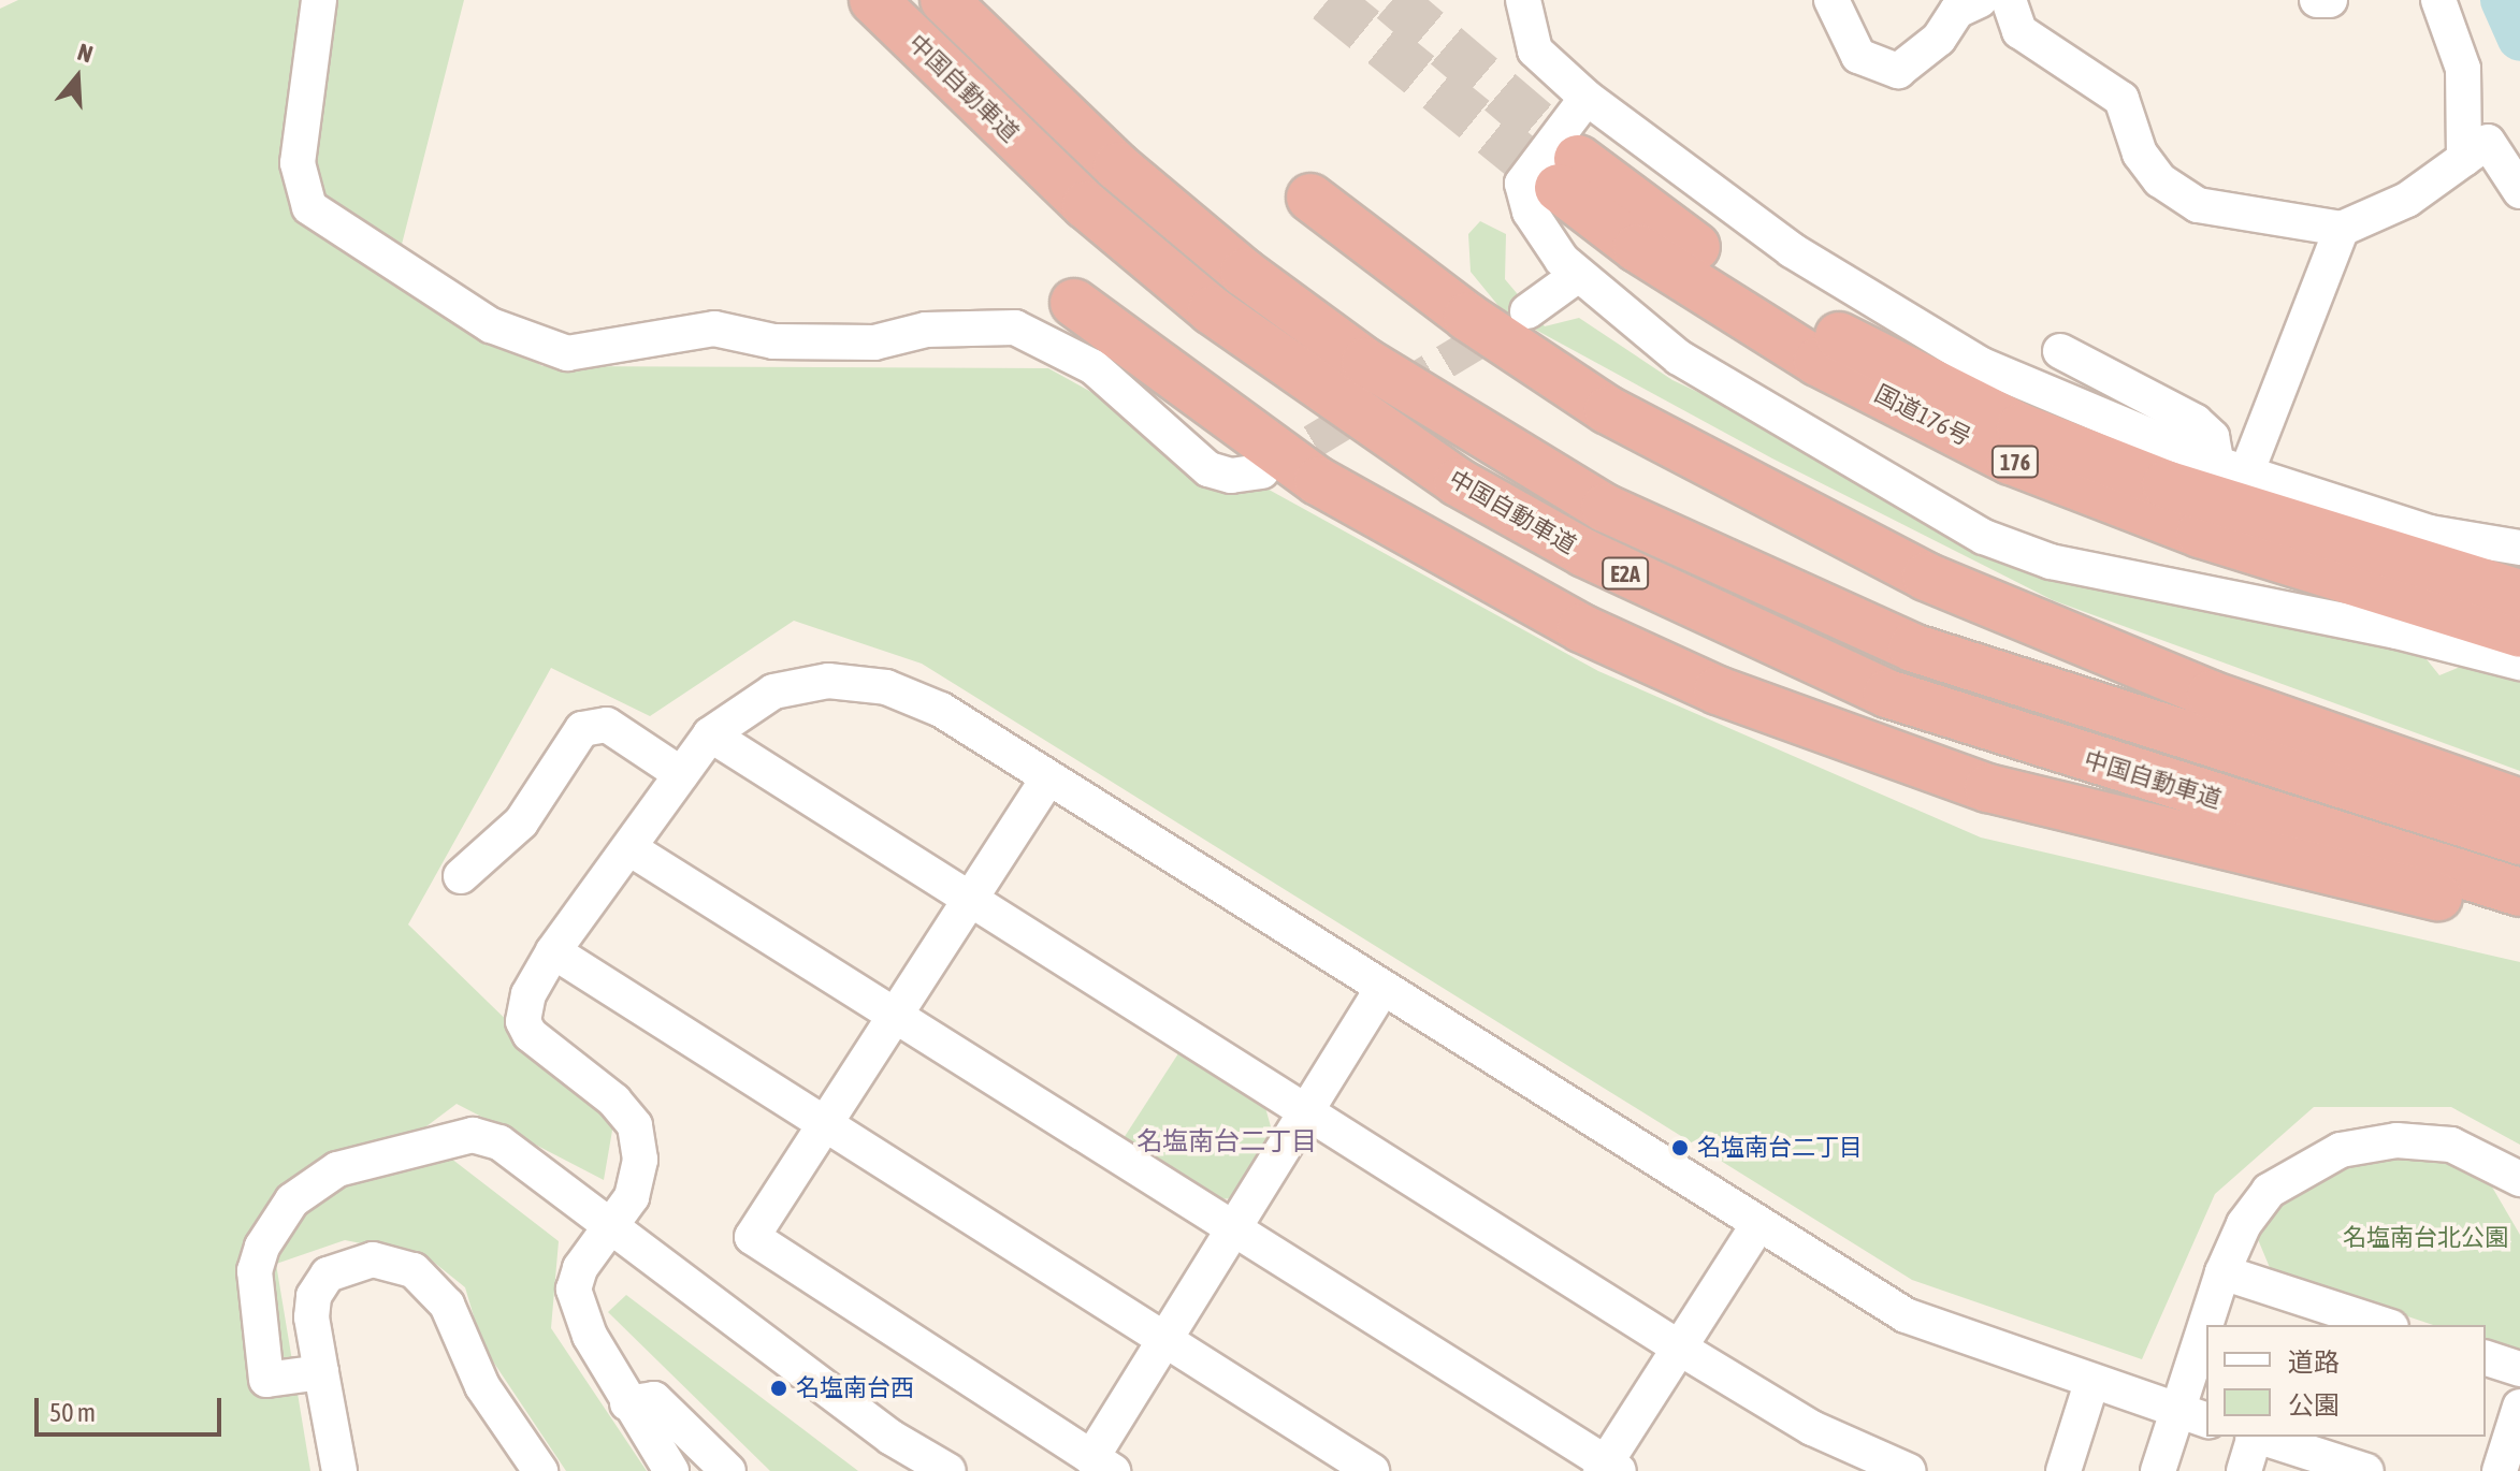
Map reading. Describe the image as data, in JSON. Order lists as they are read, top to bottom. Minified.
{"streets":{"highway":["中国自動車道","国道176号","176","E2A"]},"districts":["名塩南台二丁目"],"parks":["名塩南台北公園"],"places":["名塩南台二丁目","名塩南台西"],"legend":["道路","公園"],"scale_bar":"50 m","north":"top"}
